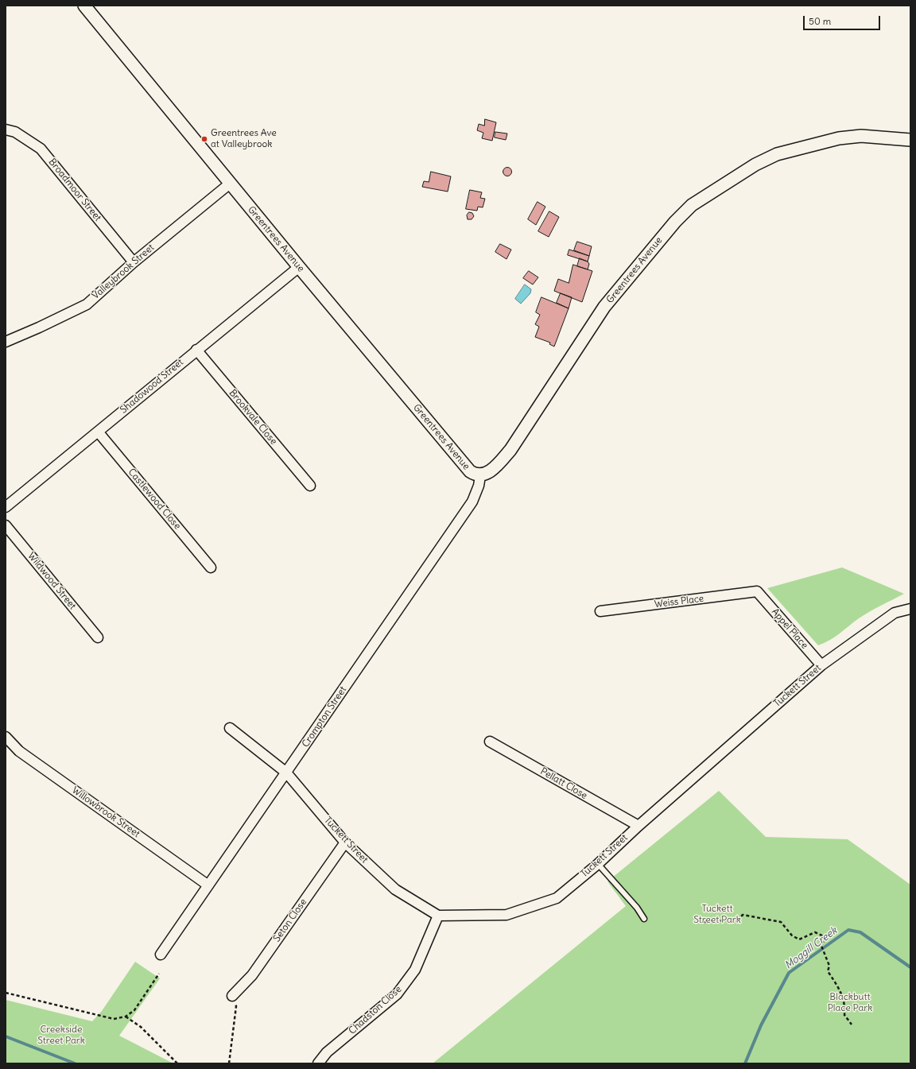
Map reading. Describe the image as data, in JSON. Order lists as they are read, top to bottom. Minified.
{"streets":{"street":["Broadmoor Street","Greentrees Avenue","Valleybrook Street","Shadowood Street","Brookvale Close","Castlewood Close","Wildwood Street","Weiss Place","Appel Place","Tuckett Street","Crompton Street","Pellatt Close","Willowbrook Street","Seton Close","Chadston Close"]},"crossings":[["Broadmoor Street","Valleybrook Street"],["Greentrees Avenue","Valleybrook Street"],["Greentrees Avenue","Shadowood Street"],["Greentrees Avenue","Crompton Street"],["Shadowood Street","Brookvale Close"],["Shadowood Street","Castlewood Close"],["Weiss Place","Appel Place"],["Appel Place","Tuckett Street"],["Tuckett Street","Crompton Street"],["Tuckett Street","Pellatt Close"],["Tuckett Street","Seton Close"],["Tuckett Street","Chadston Close"],["Crompton Street","Willowbrook Street"]],"water":["Moggill Creek"],"parks":["Tuckett Street Park","Blackbutt Place Park","Creekside Street Park"],"places":["Greentrees Ave at Valleybrook"],"scale_bar":"50 m"}
